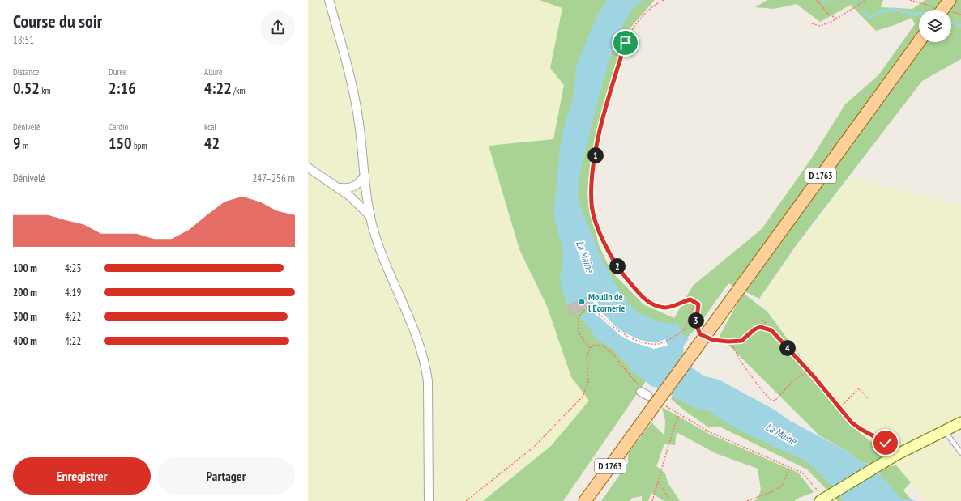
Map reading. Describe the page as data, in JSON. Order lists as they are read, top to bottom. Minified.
{"streets":{"main road":["D 1763"]},"water":["La Maine"],"places":["Moulin de l'Écornerie"],"page":{"heading":["Course du soir","18:51"],"stats":[["Distance","0.52 km"],["Durée","2:16"],["Allure","4:22 /km"],["Dénivelé","9 m"],["Cardio","150 bpm"],["kcal","42"]],"pins":["1","2","3","4"],"chart":["Dénivelé","247–256 m"],"list":[{"name":"100 m","note":"4:23"},{"name":"200 m","note":"4:19"},{"name":"300 m","note":"4:22"},{"name":"400 m","note":"4:22"}],"buttons":["Enregistrer","Partager"]}}
